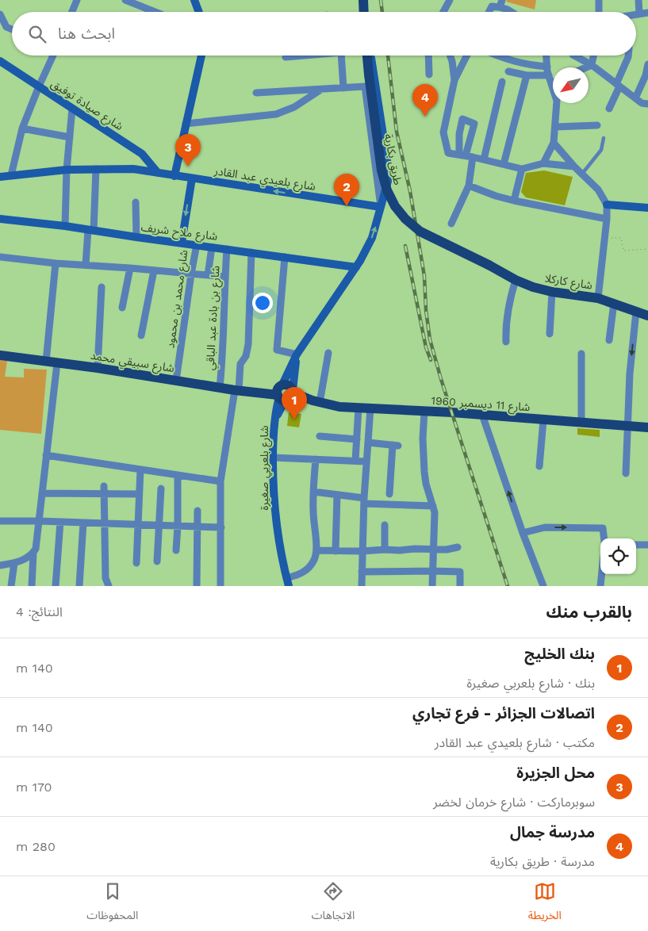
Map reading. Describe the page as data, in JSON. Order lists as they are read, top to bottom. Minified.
{"streets":{"main road":["شارع صيادة توفيق","طريق بكارية","شارع بلعيدي عبد القادر","شارع ملاح شريف","شارع كاركلا","شارع سبيقي محمد","شارع 11 ديسمبر 1960","شارع بلعربي صغيرة"],"street":["شارع محمد بن محمود","شارع بن بادة عبد الباقي"]},"crossings":[["شارع صيادة توفيق","شارع بلعيدي عبد القادر"],["طريق بكارية","شارع كاركلا"],["شارع ملاح شريف","شارع محمد بن محمود"],["شارع ملاح شريف","شارع بن بادة عبد الباقي"],["شارع محمد بن محمود","شارع سبيقي محمد"],["شارع بن بادة عبد الباقي","شارع سبيقي محمد"],["شارع سبيقي محمد","شارع 11 ديسمبر 1960"],["شارع سبيقي محمد","شارع بلعربي صغيرة"],["شارع 11 ديسمبر 1960","شارع بلعربي صغيرة"]],"one_way":["شارع بلعيدي عبد القادر"],"north":"bottom left","page":{"search":"ابحث هنا","pins":["4","3","2","1"],"heading":["بالقرب منك","النتائج: 4"],"list":[{"mark":"1","name":"بنك الخليج","note":"بنك · شارع بلعربي صغيرة","value":"140 m"},{"mark":"2","name":"اتصالات الجزائر - فرع تجاري","note":"مكتب · شارع بلعيدي عبد القادر","value":"140 m"},{"mark":"3","name":"محل الجزيرة","note":"سوبرماركت · شارع خرمان لخضر","value":"170 m"},{"mark":"4","name":"مدرسة جمال","note":"مدرسة · طريق بكارية","value":"280 m"}],"nav":["الخريطة","الاتجاهات","المحفوظات"]}}
